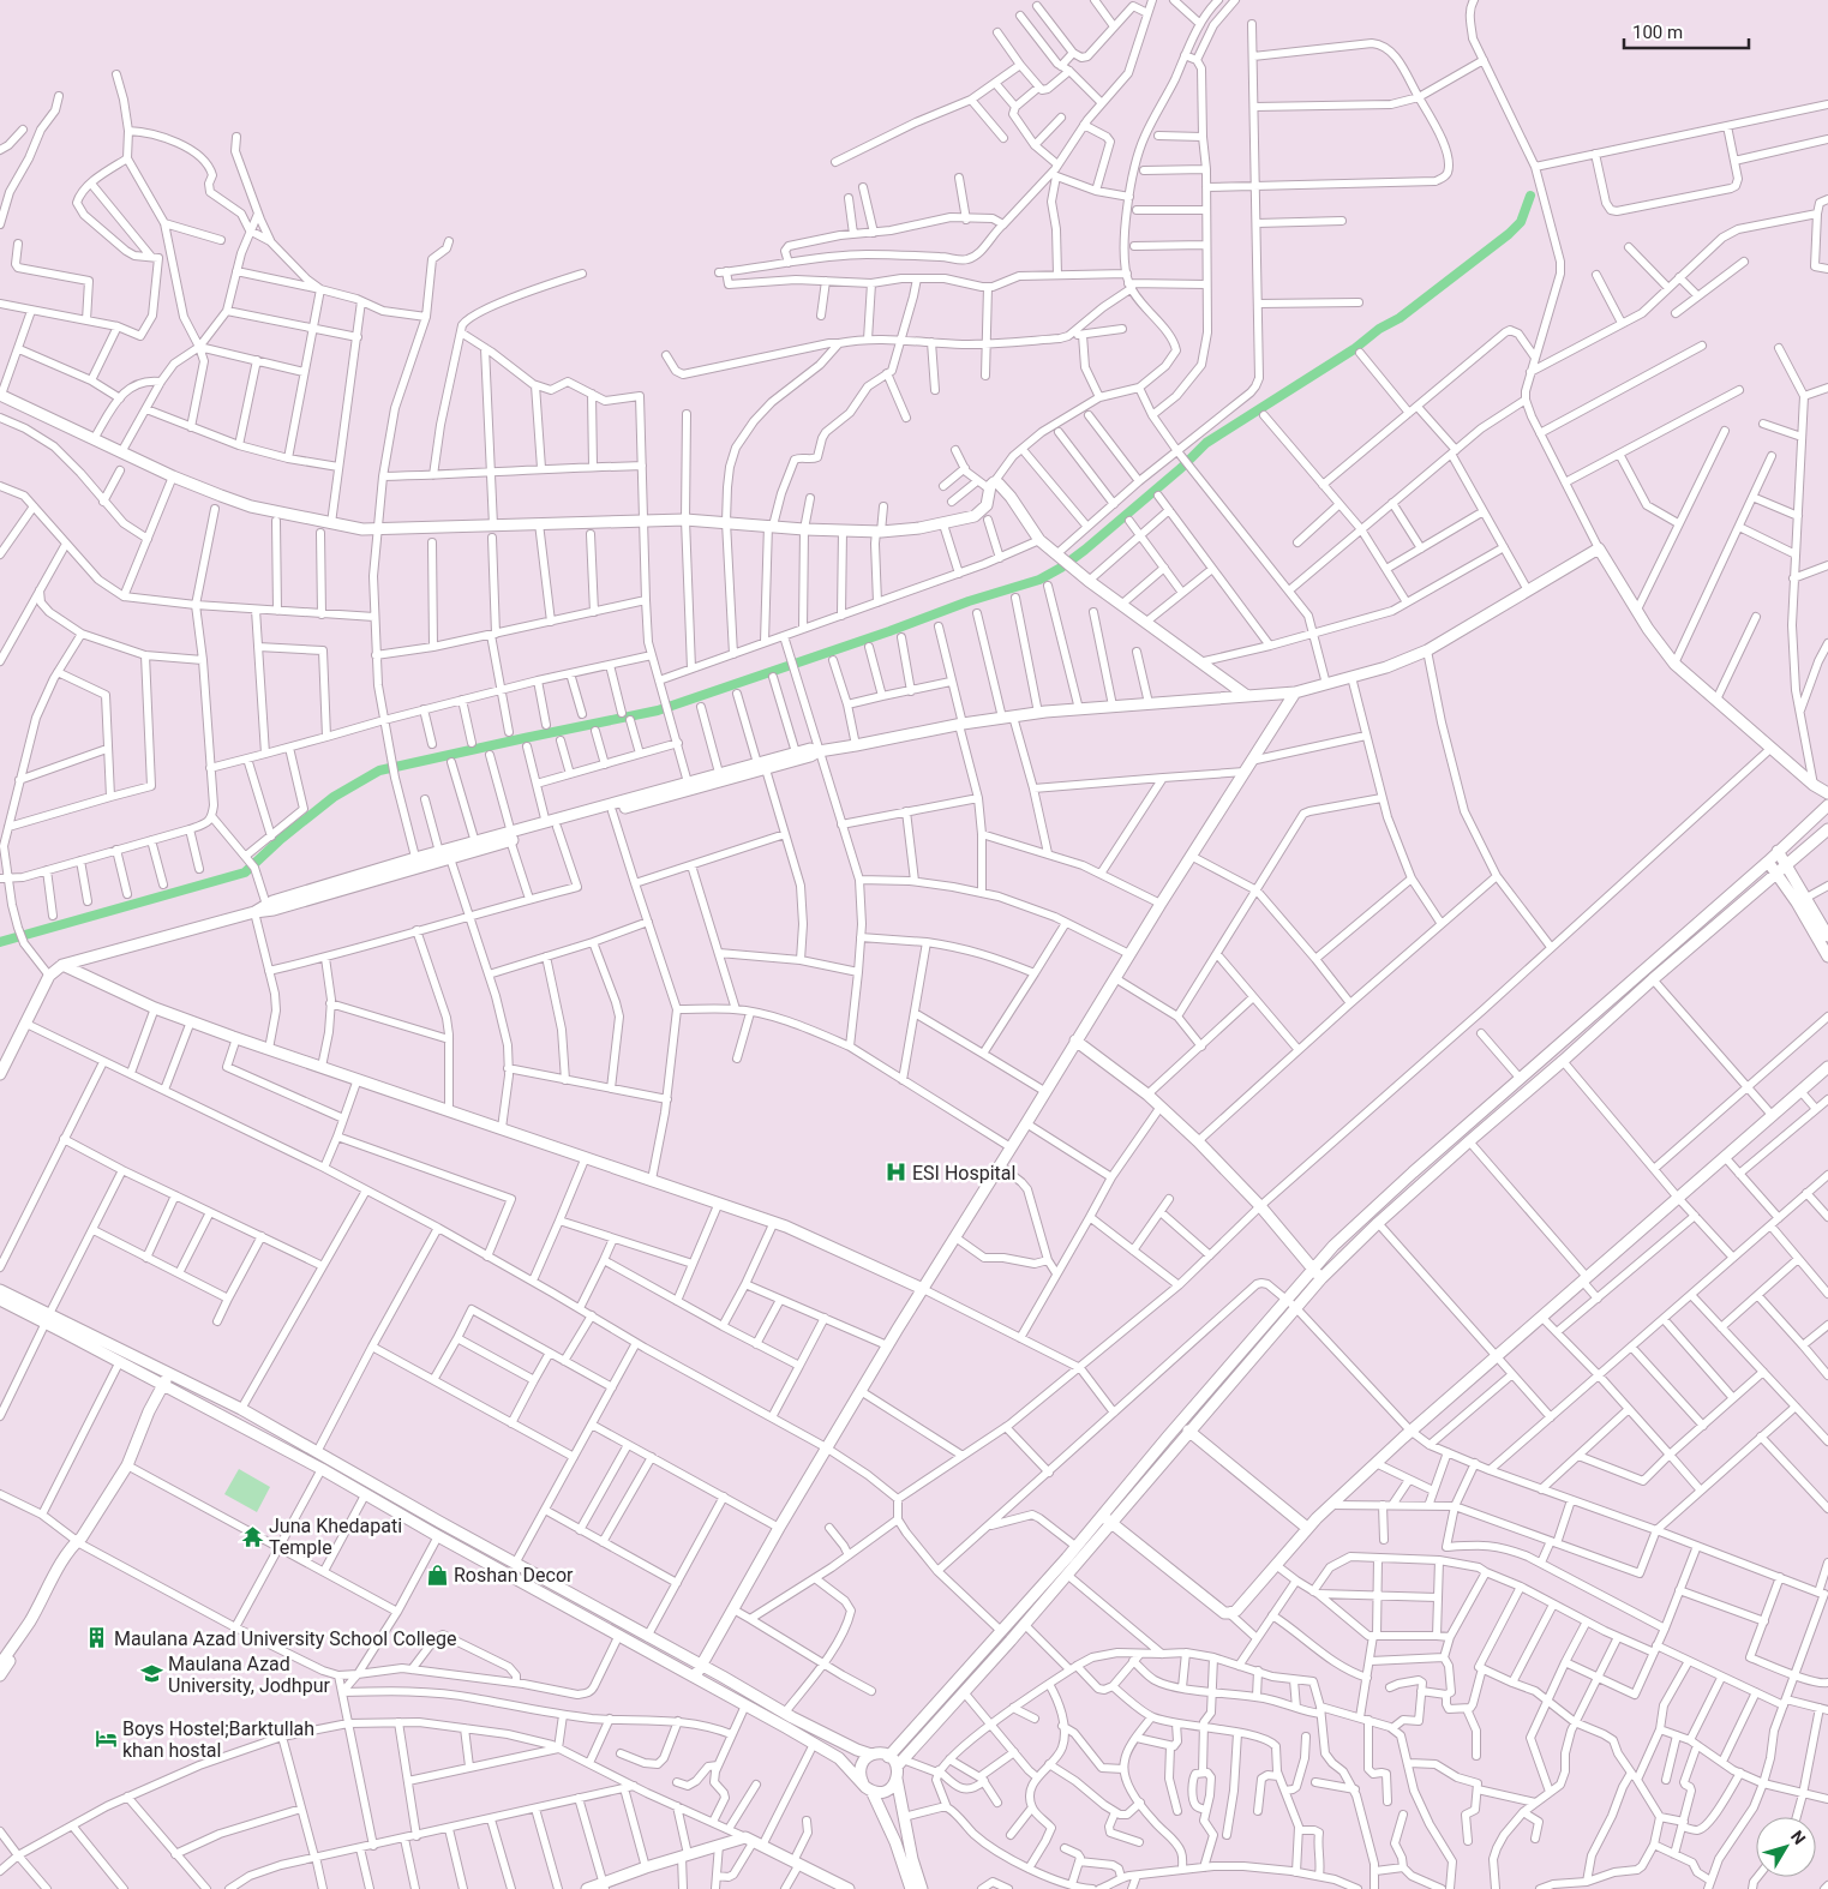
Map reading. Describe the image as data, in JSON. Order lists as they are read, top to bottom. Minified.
{"places":{"hospital":["ESI Hospital"],"temple":["Juna Khedapati Temple"],"shop":["Roshan Decor"],"building":["Maulana Azad University School College"],"school or university":["Maulana Azad University, Jodhpur"],"hotel":["Boys Hostel;Barktullah khan hostal"]},"scale_bar":"100 m","north":"top right"}
